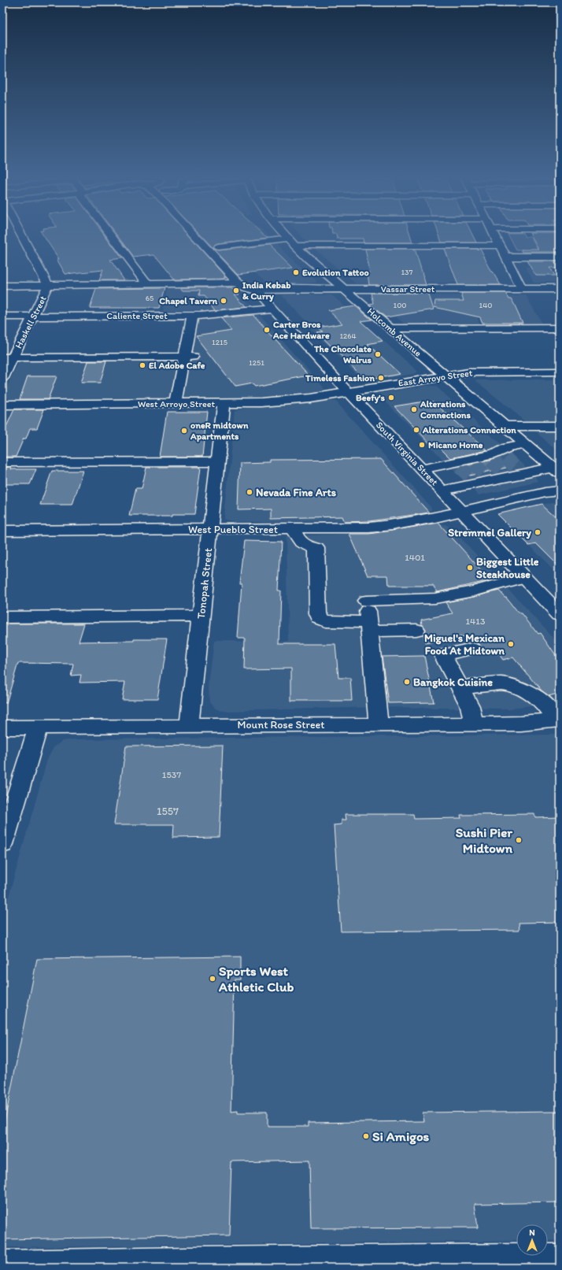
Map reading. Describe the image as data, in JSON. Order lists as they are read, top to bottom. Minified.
{"streets":{"street":["Vassar Street","Caliente Street","Haskell Street","Holcomb Avenue","East Arroyo Street","West Arroyo Street","South Virginia Street","West Pueblo Street","Tonopah Street","Mount Rose Street"]},"crossings":[["Vassar Street","Holcomb Avenue"],["Vassar Street","South Virginia Street"],["Caliente Street","Haskell Street"],["Caliente Street","South Virginia Street"],["Holcomb Avenue","East Arroyo Street"],["East Arroyo Street","West Arroyo Street"],["East Arroyo Street","South Virginia Street"],["West Arroyo Street","South Virginia Street"],["West Arroyo Street","Tonopah Street"],["South Virginia Street","West Pueblo Street"],["West Pueblo Street","Tonopah Street"],["Tonopah Street","Mount Rose Street"]],"places":["Evolution Tattoo","India Kebab & Curry","Chapel Tavern","Carter Bros Ace Hardware","The Chocolate Walrus","El Adobe Cafe","Timeless Fashion","Beefy's","Alterations Connections","Alterations Connection","oneR midtown Apartments","Micano Home","Nevada Fine Arts","Stremmel Gallery","Biggest Little Steakhouse","Miguel's Mexican Food At Midtown","Bangkok Cuisine","Sushi Pier Midtown","Sports West Athletic Club","Si Amigos"],"house_numbers":["137","65","100","140","1264","1215","1251","1401","1413","1537","1557"],"north":"top"}
